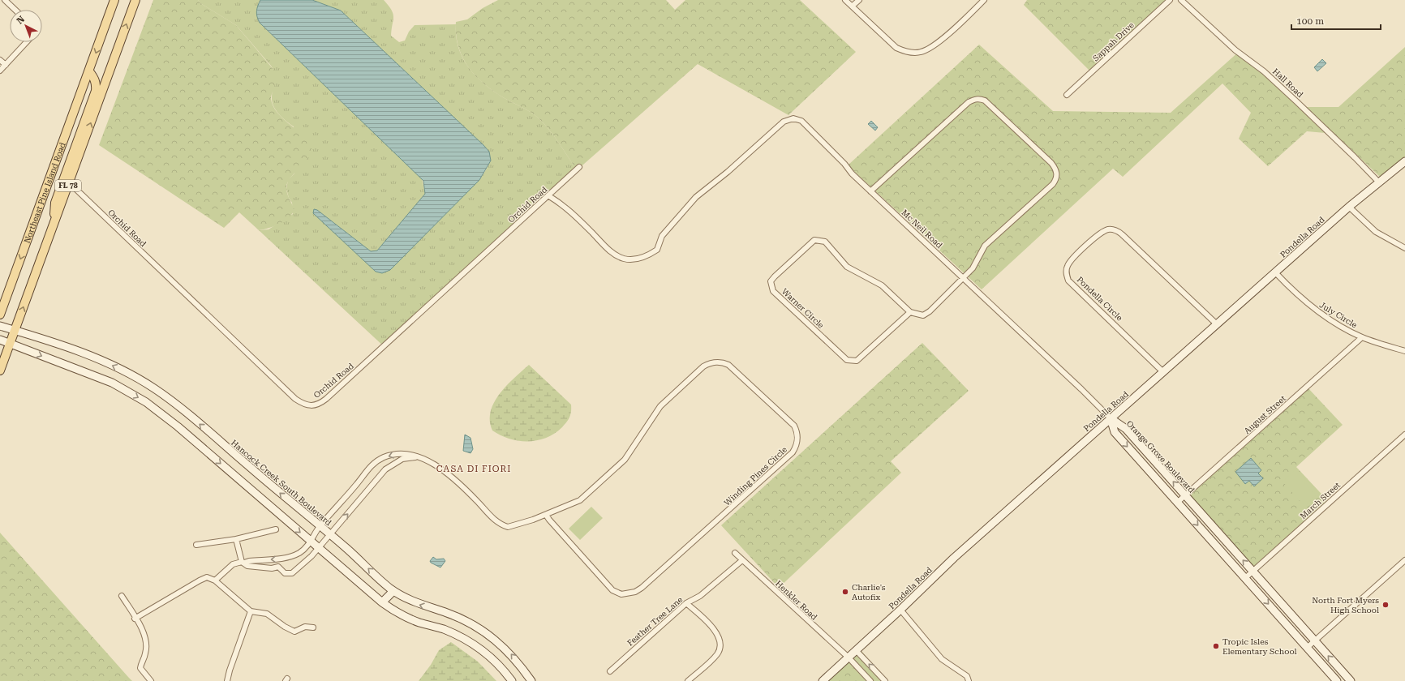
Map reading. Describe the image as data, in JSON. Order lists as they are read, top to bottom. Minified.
{"streets":{"main road":["FL 78","Northeast Pine Island Road"],"street":["Sappah Drive","Hall Road","Orchid Road","Mc Neil Road","Pondella Road","Pondella Circle","Warner Circle","July Circle","August Street","Orange Grove Boulevard","Winding Pines Circle","Hancock Creek South Boulevard","March Street","Henkler Road","Feather Tree Lane"]},"crossings":[["Hall Road","Pondella Road"],["Northeast Pine Island Road","Orchid Road"],["Northeast Pine Island Road","Hancock Creek South Boulevard"],["Orchid Road","Mc Neil Road"],["Mc Neil Road","Pondella Road"],["Mc Neil Road","Orange Grove Boulevard"],["Pondella Road","Pondella Circle"],["Pondella Road","July Circle"],["Pondella Road","Orange Grove Boulevard"],["Pondella Road","Henkler Road"],["July Circle","August Street"],["August Street","Orange Grove Boulevard"],["Orange Grove Boulevard","March Street"],["Winding Pines Circle","Hancock Creek South Boulevard"],["Henkler Road","Feather Tree Lane"]],"districts":["CASA DI FIORI"],"places":["Charlie's Autofix","North Fort Myers High School","Tropic Isles Elementary School"],"scale_bar":"100 m","north":"top left"}
